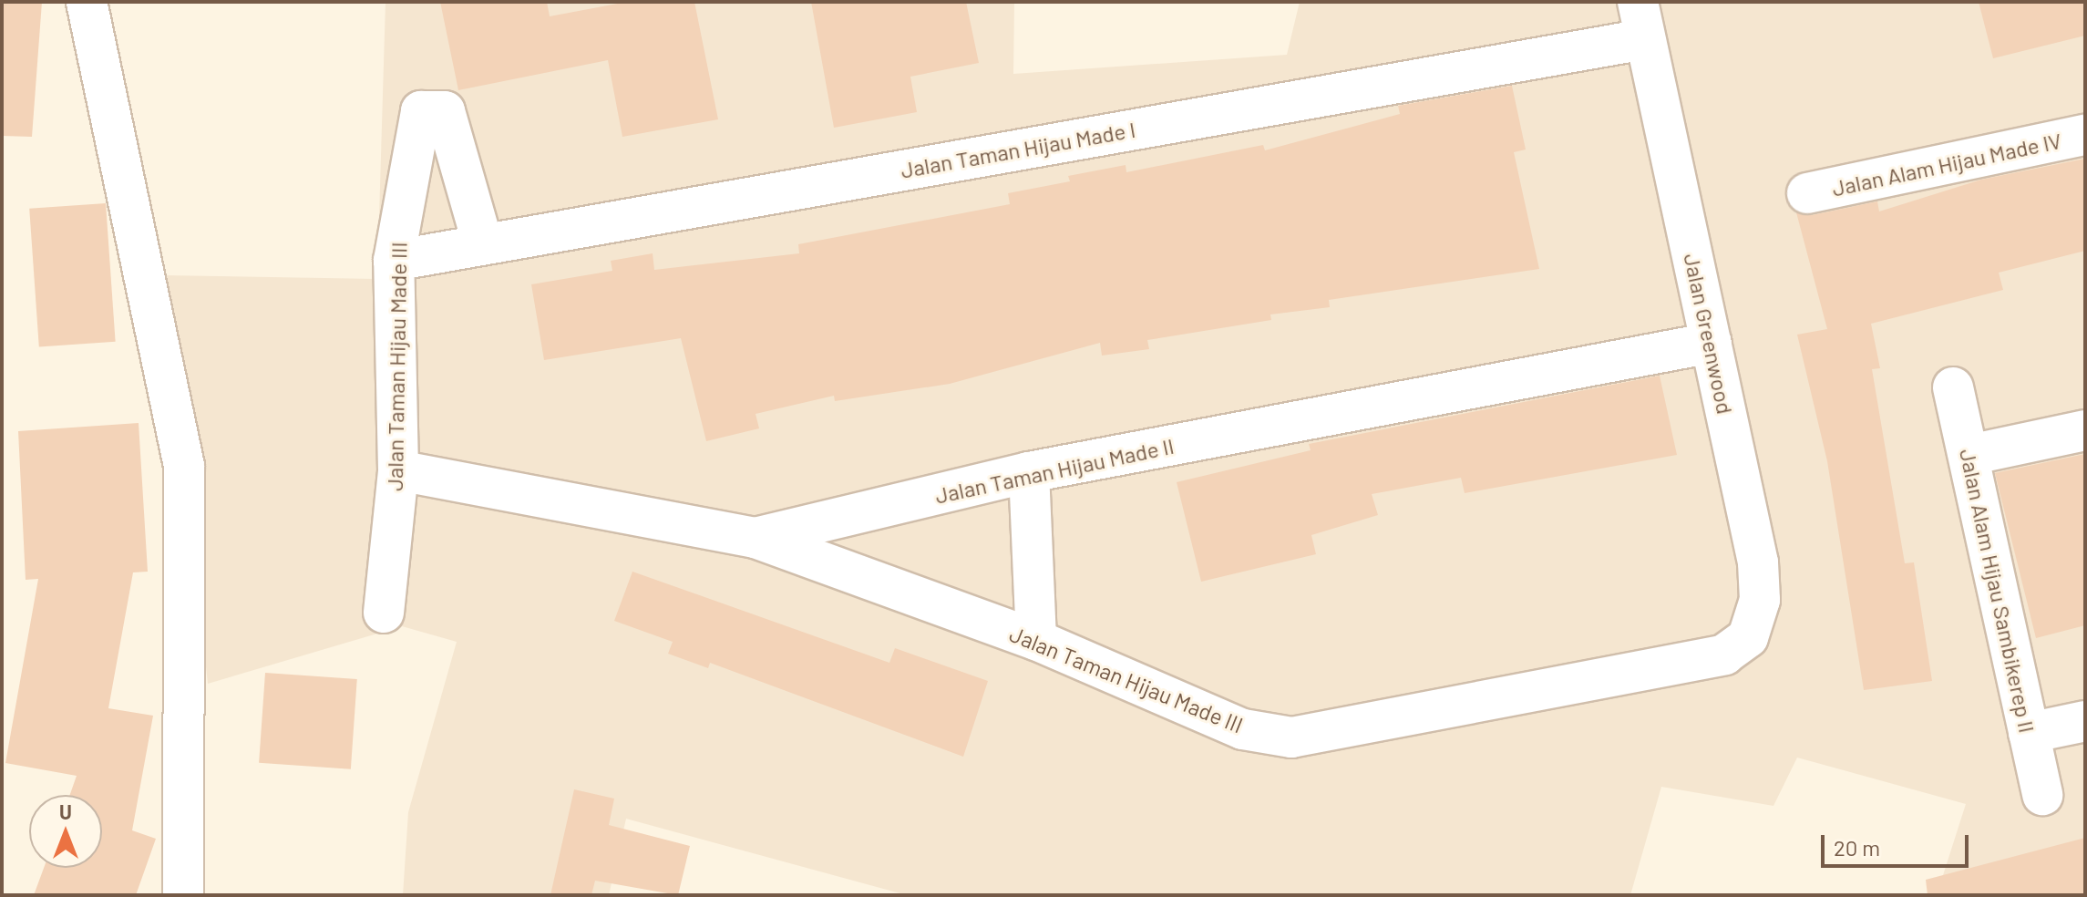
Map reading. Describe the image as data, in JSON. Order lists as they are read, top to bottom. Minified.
{"streets":{"street":["Jalan Taman Hijau Made I","Jalan Alam Hijau Made IV","Jalan Greenwood","Jalan Taman Hijau Made III","Jalan Taman Hijau Made II","Jalan Alam Hijau Sambikerep II"]},"crossings":[["Jalan Taman Hijau Made I","Jalan Greenwood"],["Jalan Taman Hijau Made I","Jalan Taman Hijau Made III"],["Jalan Greenwood","Jalan Taman Hijau Made III"],["Jalan Greenwood","Jalan Taman Hijau Made II"],["Jalan Taman Hijau Made III","Jalan Taman Hijau Made II"]],"scale_bar":"20 m","north":"top"}
